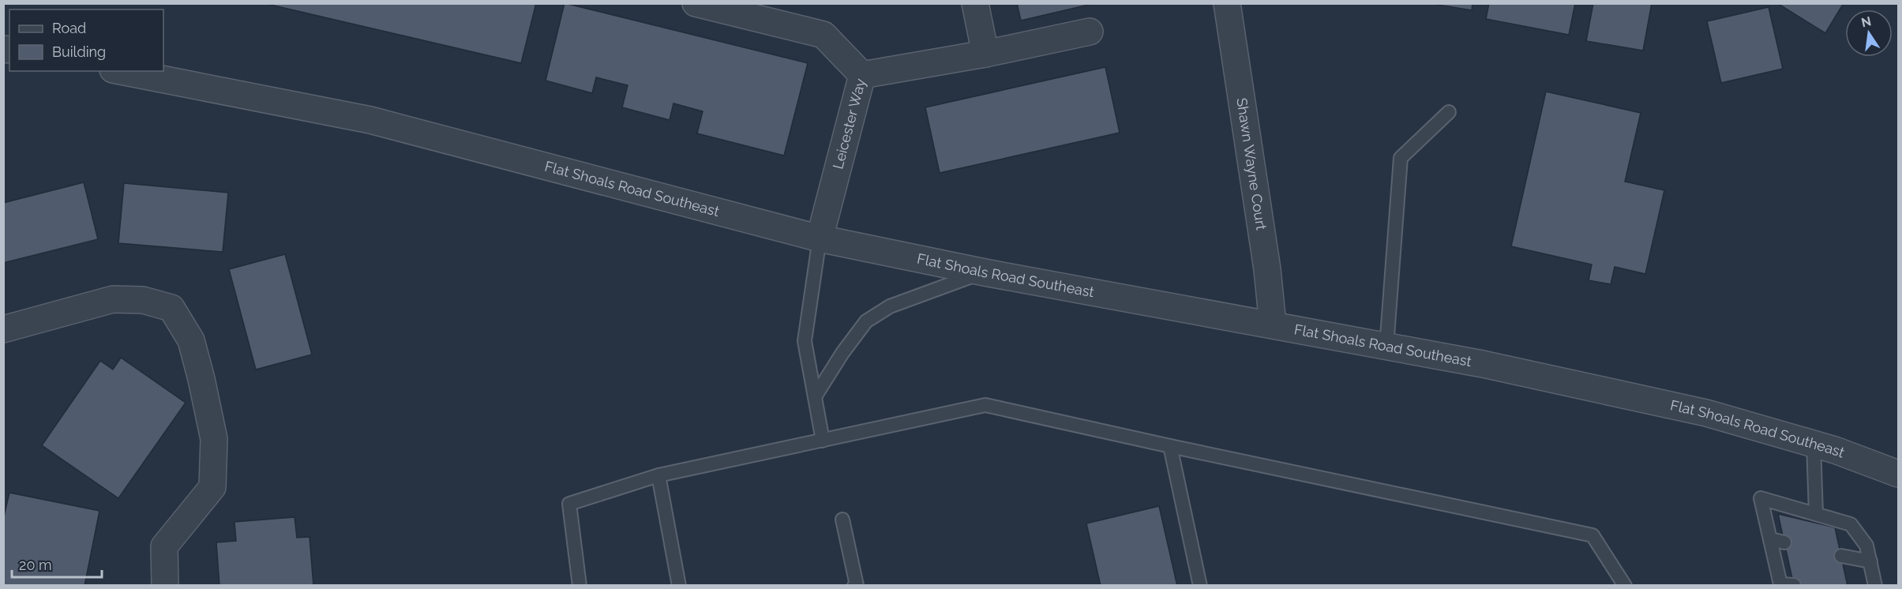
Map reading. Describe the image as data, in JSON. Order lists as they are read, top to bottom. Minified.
{"streets":{"street":["Leicester Way","Shawn Wayne Court","Flat Shoals Road Southeast"]},"crossings":[["Leicester Way","Flat Shoals Road Southeast"],["Shawn Wayne Court","Flat Shoals Road Southeast"]],"legend":["Road","Building"],"scale_bar":"20 m","north":"top"}
